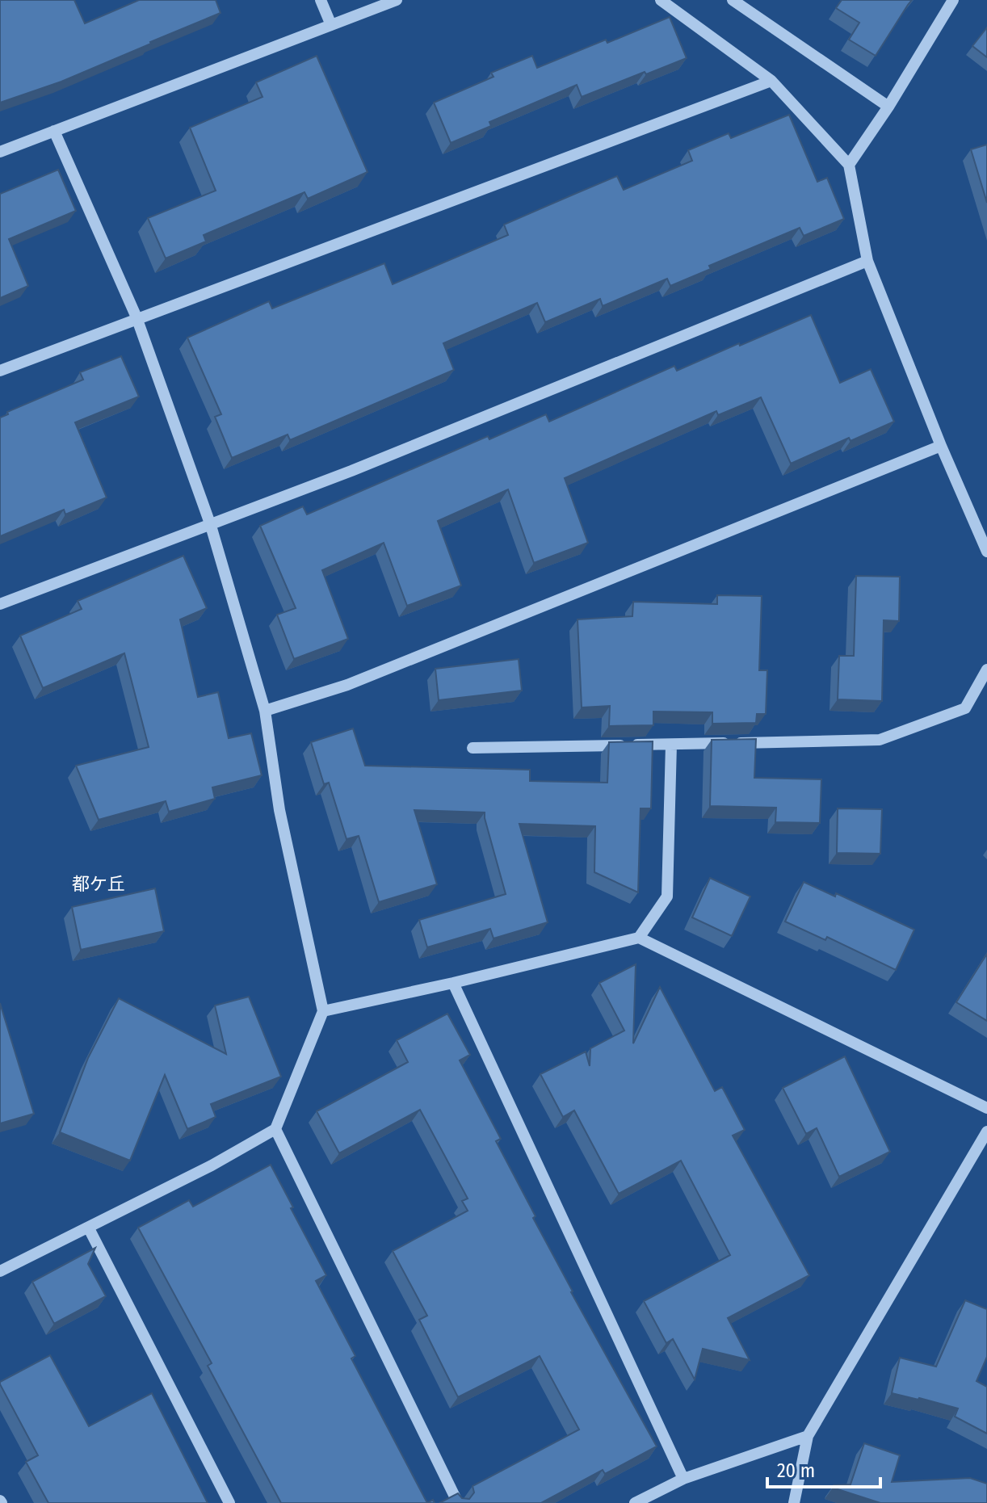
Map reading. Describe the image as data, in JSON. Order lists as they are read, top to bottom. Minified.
{"districts":["都ケ丘"],"scale_bar":"20 m"}
